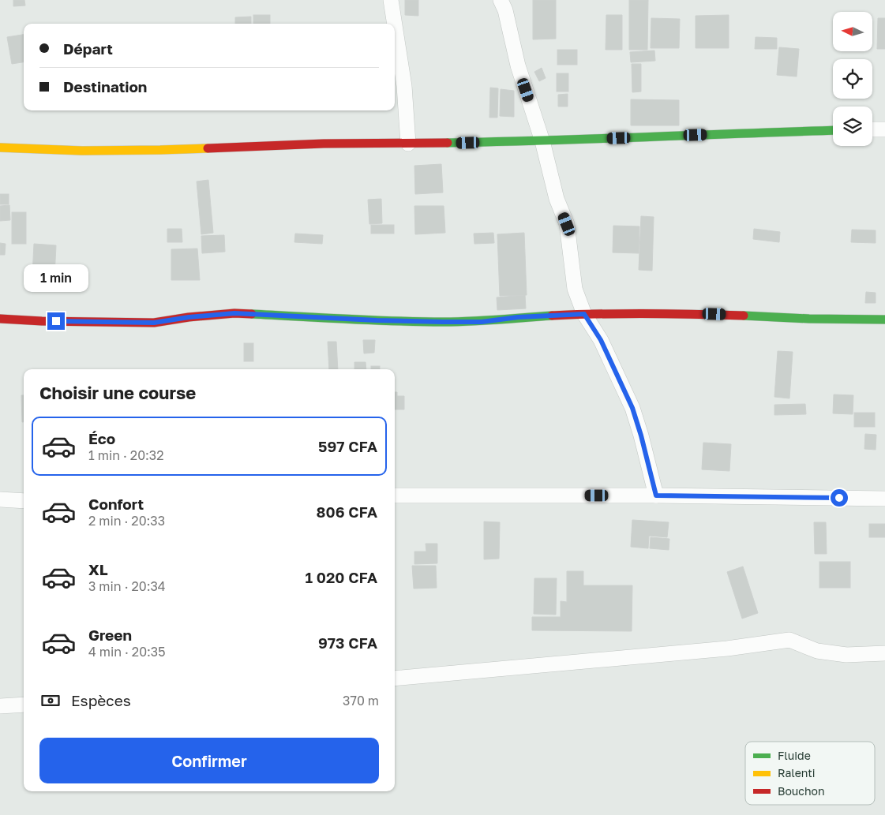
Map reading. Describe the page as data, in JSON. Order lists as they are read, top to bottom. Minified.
{"legend":["Fluide","Ralenti","Bouchon"],"north":"left","page":{"banner":["Départ","Destination"],"bubble":"1 min","heading":"Choisir une course","list":[{"name":"Éco","note":"1 min · 20:32","value":"597 CFA"},{"name":"Confort","note":"2 min · 20:33","value":"806 CFA"},{"name":"XL","note":"3 min · 20:34","value":"1 020 CFA"},{"name":"Green","note":"4 min · 20:35","value":"973 CFA"}],"pay":["Espèces","370 m"],"buttons":"Confirmer"}}
